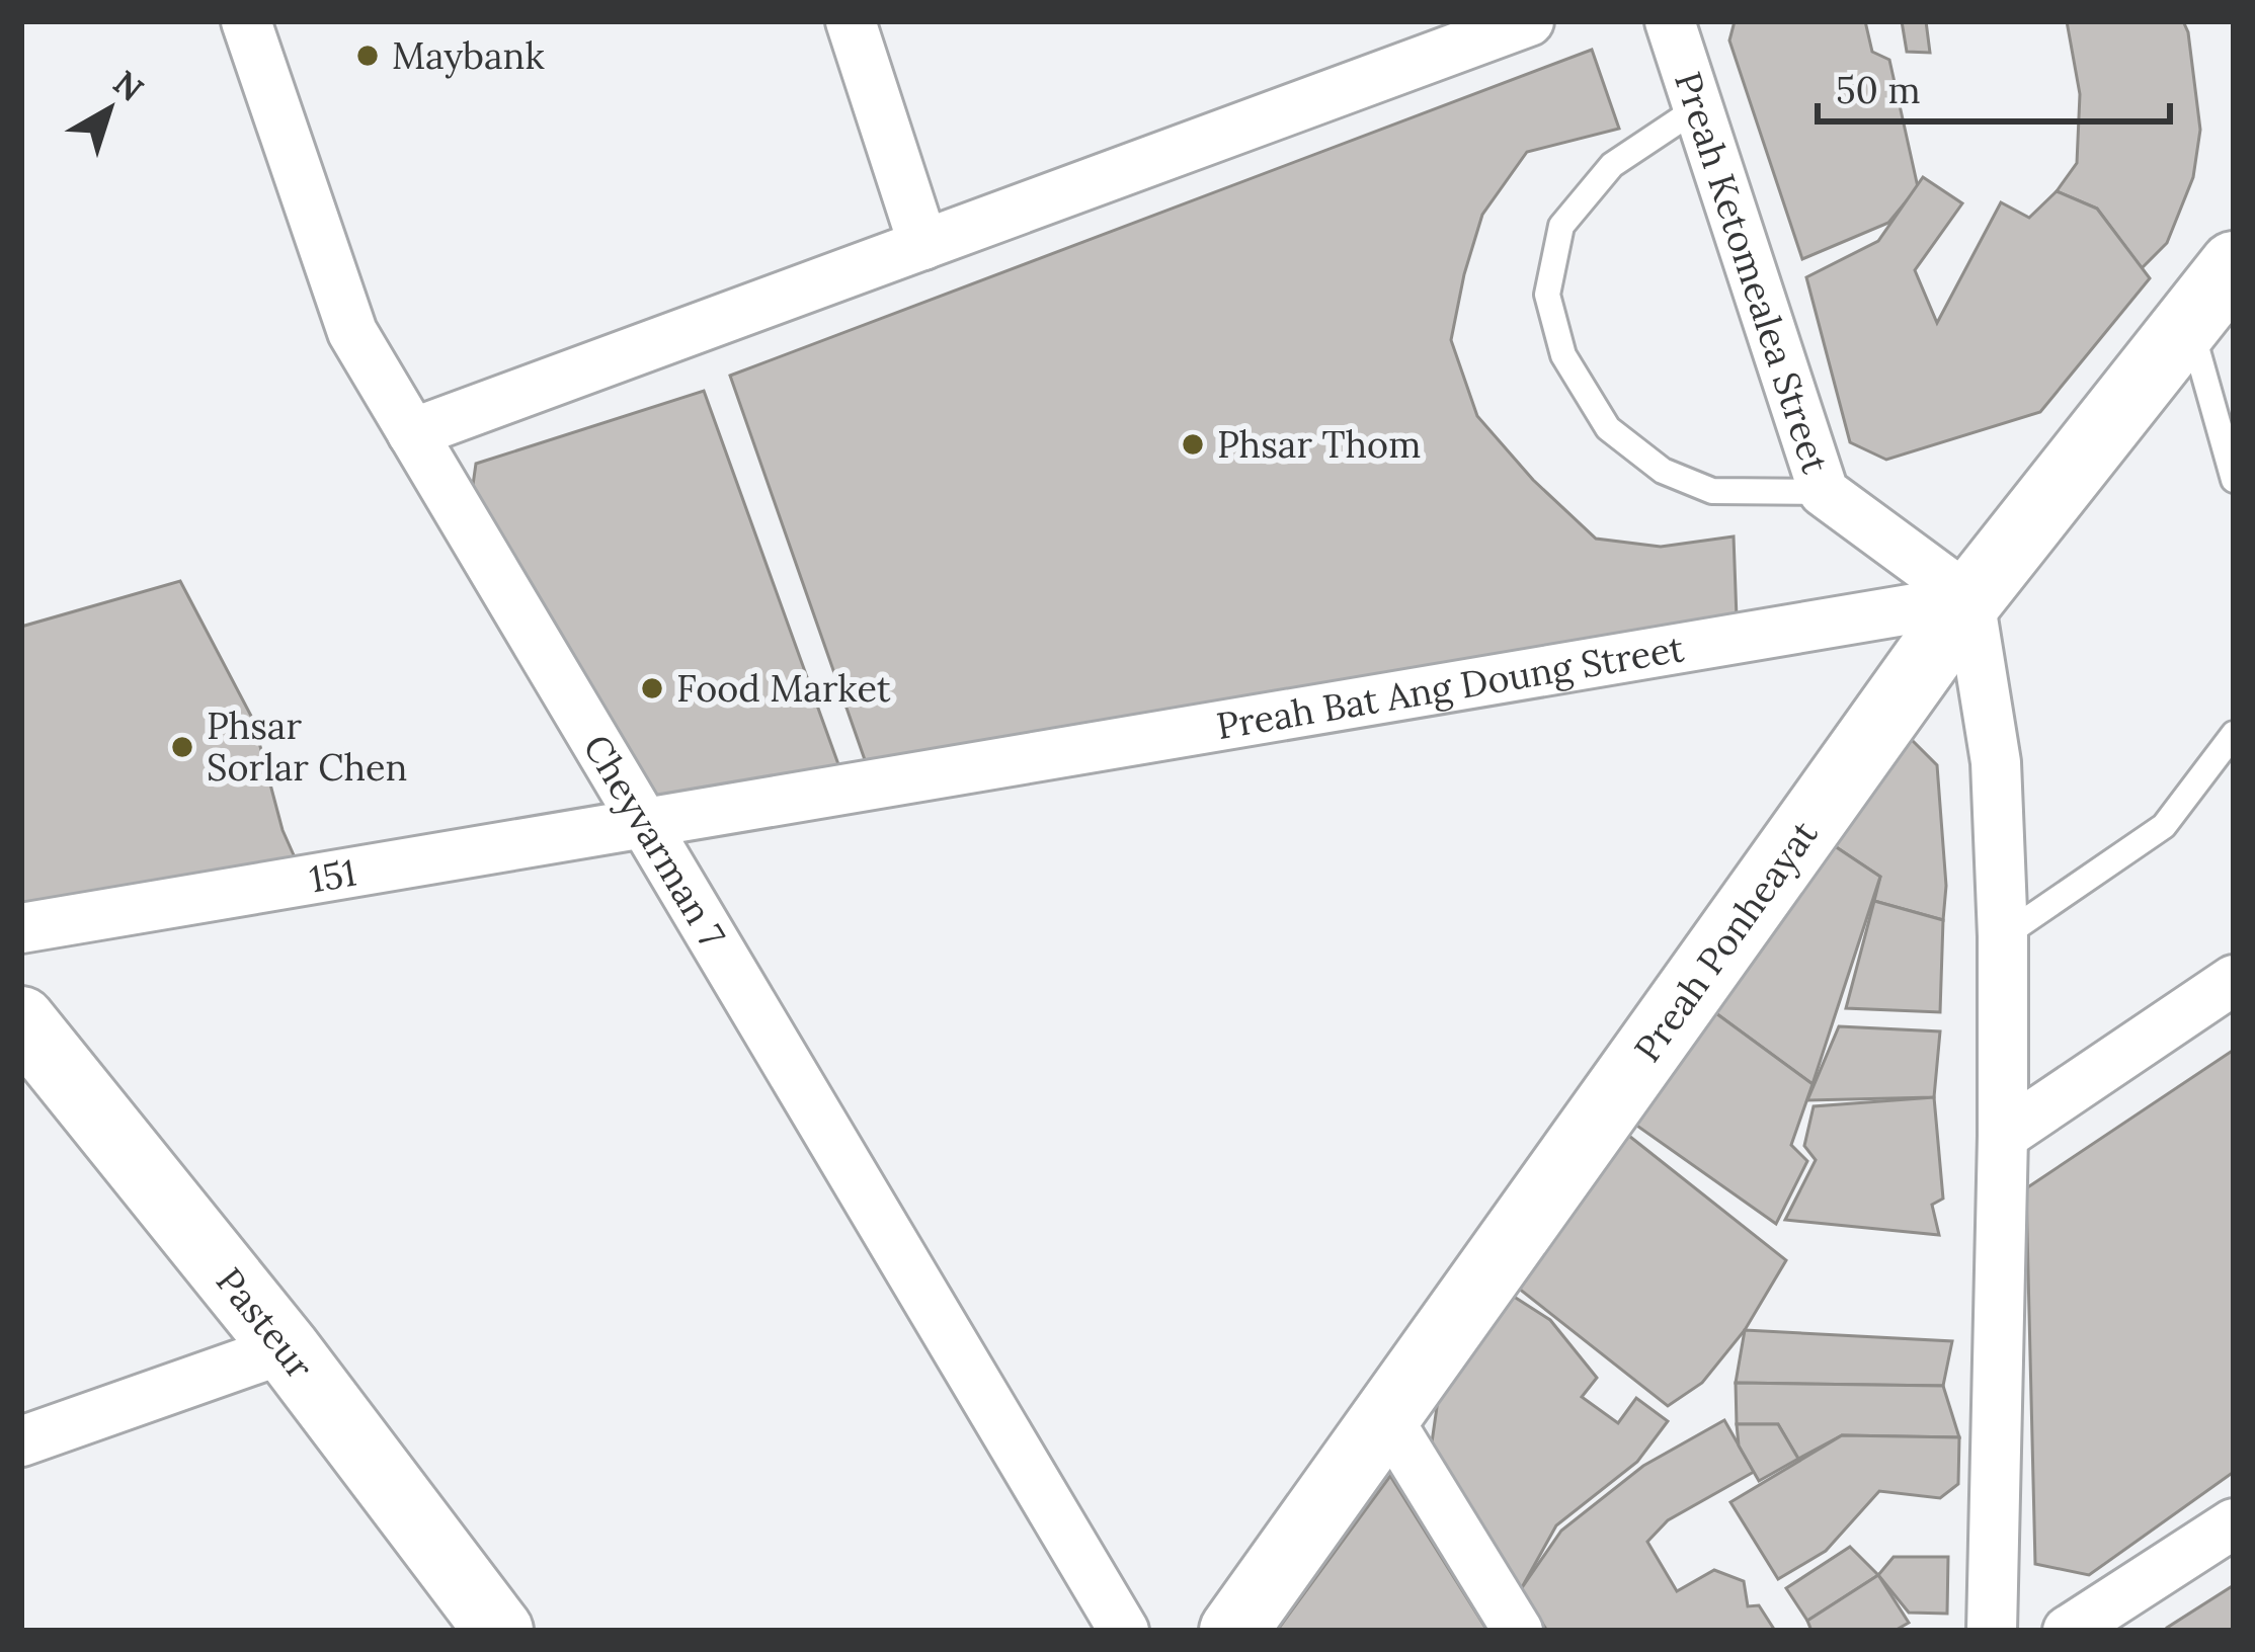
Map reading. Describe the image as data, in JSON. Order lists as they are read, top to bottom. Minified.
{"streets":{"street":["Preah Ketomealea Street","Preah Bat Ang Doung Street","Cheyvarman 7","151","Preah Ponheayat","Pasteur"]},"crossings":[["Preah Ketomealea Street","Preah Bat Ang Doung Street"],["Preah Ketomealea Street","Preah Ponheayat"],["Preah Bat Ang Doung Street","Cheyvarman 7"],["Preah Bat Ang Doung Street","151"],["Preah Bat Ang Doung Street","Preah Ponheayat"],["Cheyvarman 7","151"]],"places":["Maybank","Phsar Thom","Food Market","Phsar Sorlar Chen"],"scale_bar":"50 m","north":"top right"}
